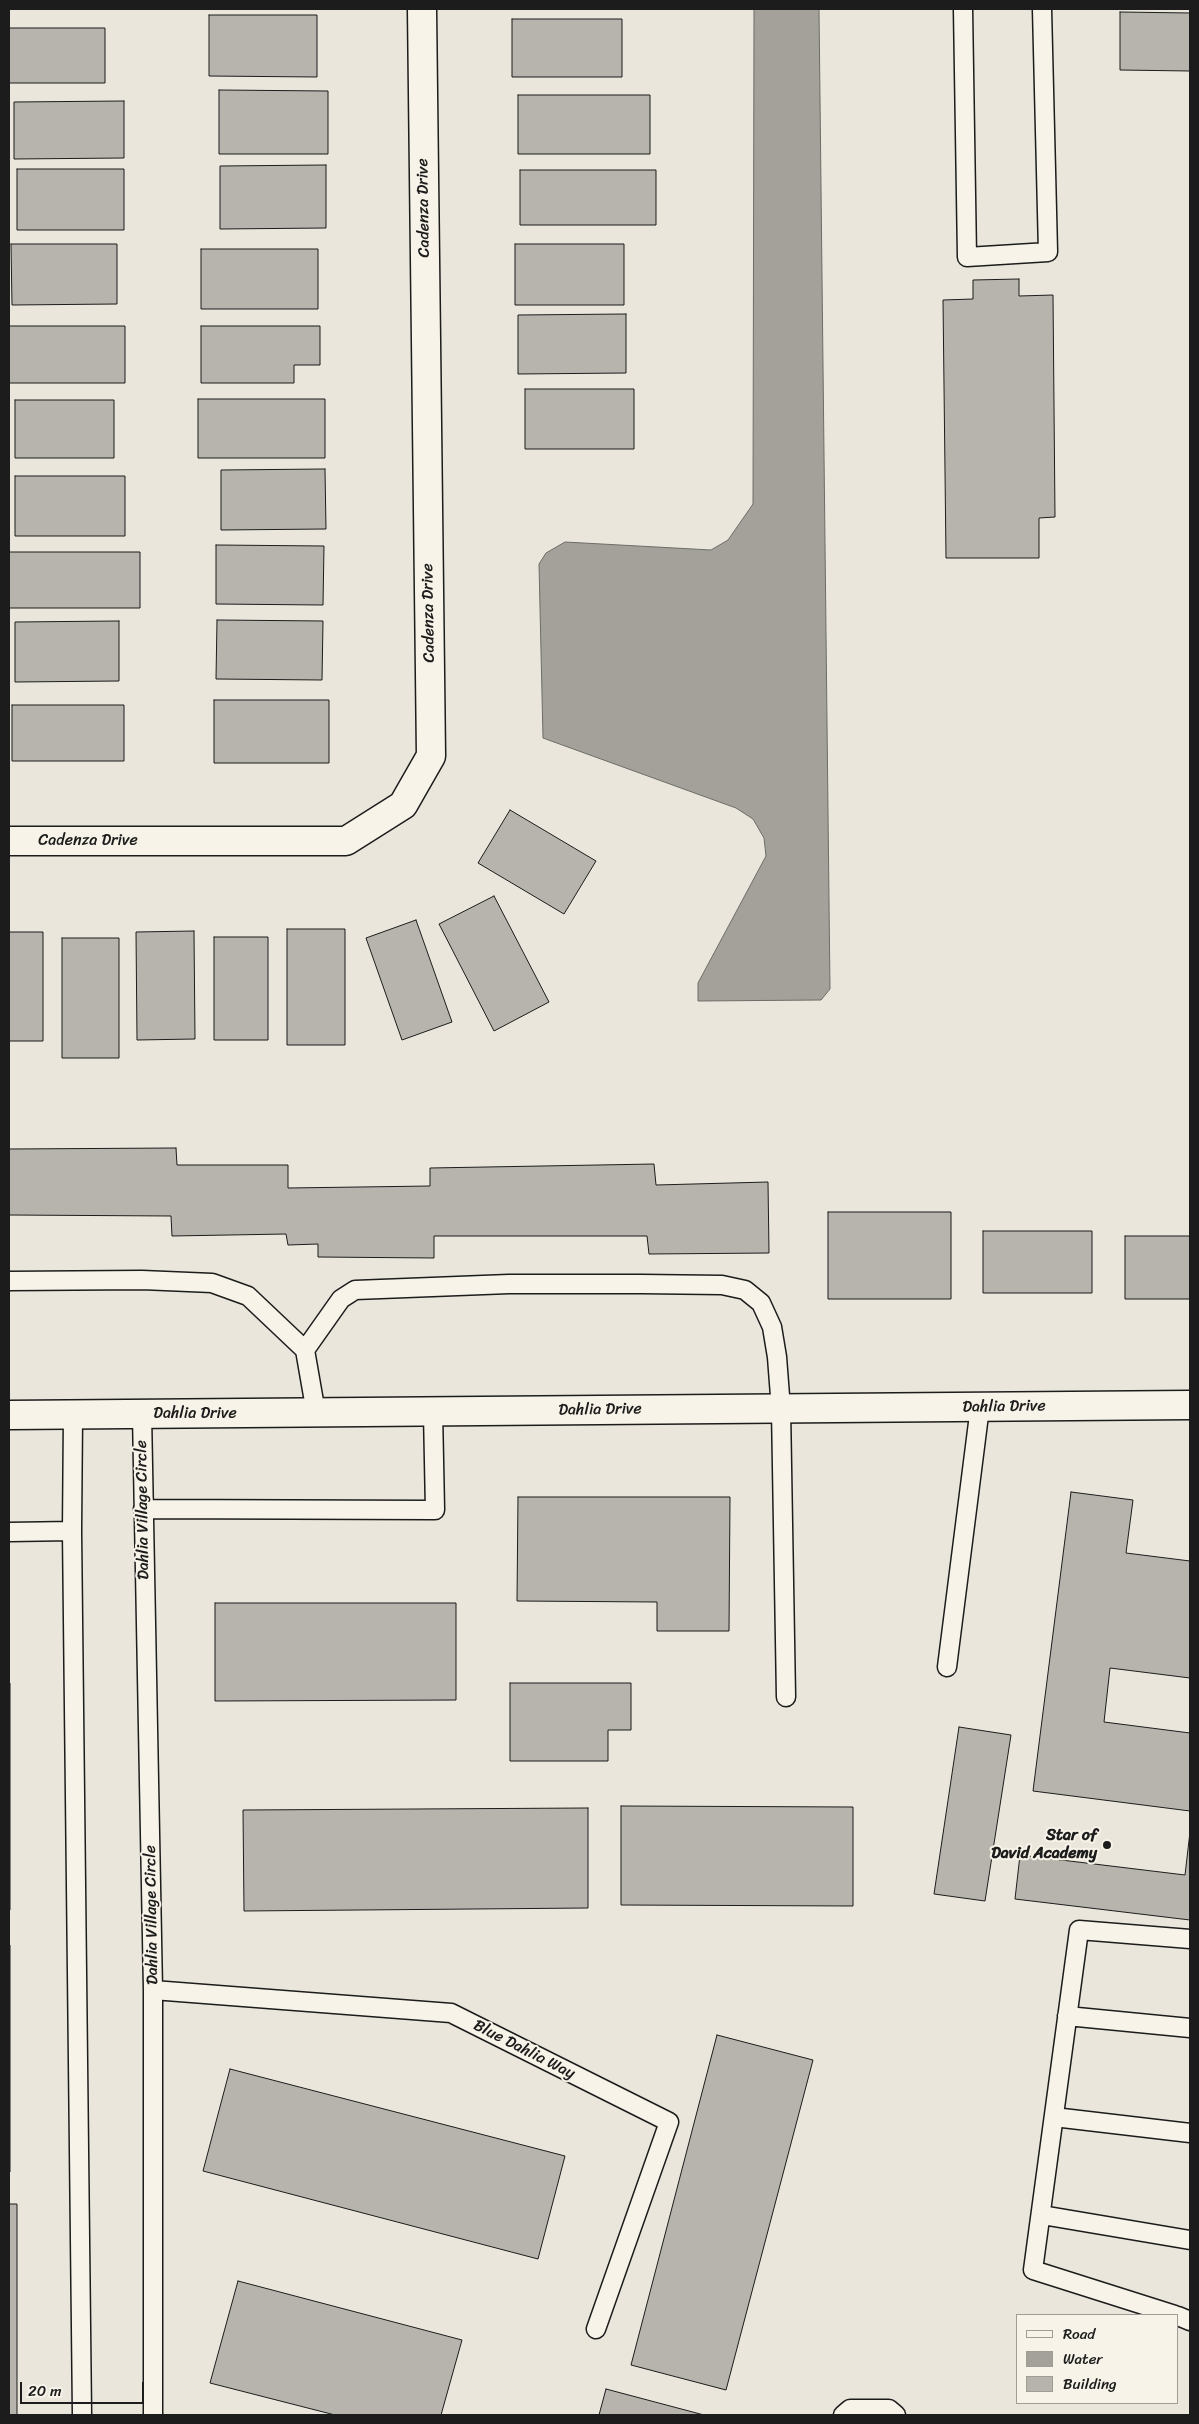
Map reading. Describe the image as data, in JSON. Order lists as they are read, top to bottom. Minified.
{"streets":{"street":["Cadenza Drive","Dahlia Drive"],"lane":["Dahlia Village Circle","Blue Dahlia Way"]},"crossings":[["Dahlia Drive","Dahlia Village Circle"],["Dahlia Village Circle","Blue Dahlia Way"]],"places":["Star of David Academy"],"legend":["Road","Water","Building"],"scale_bar":"20 m"}
